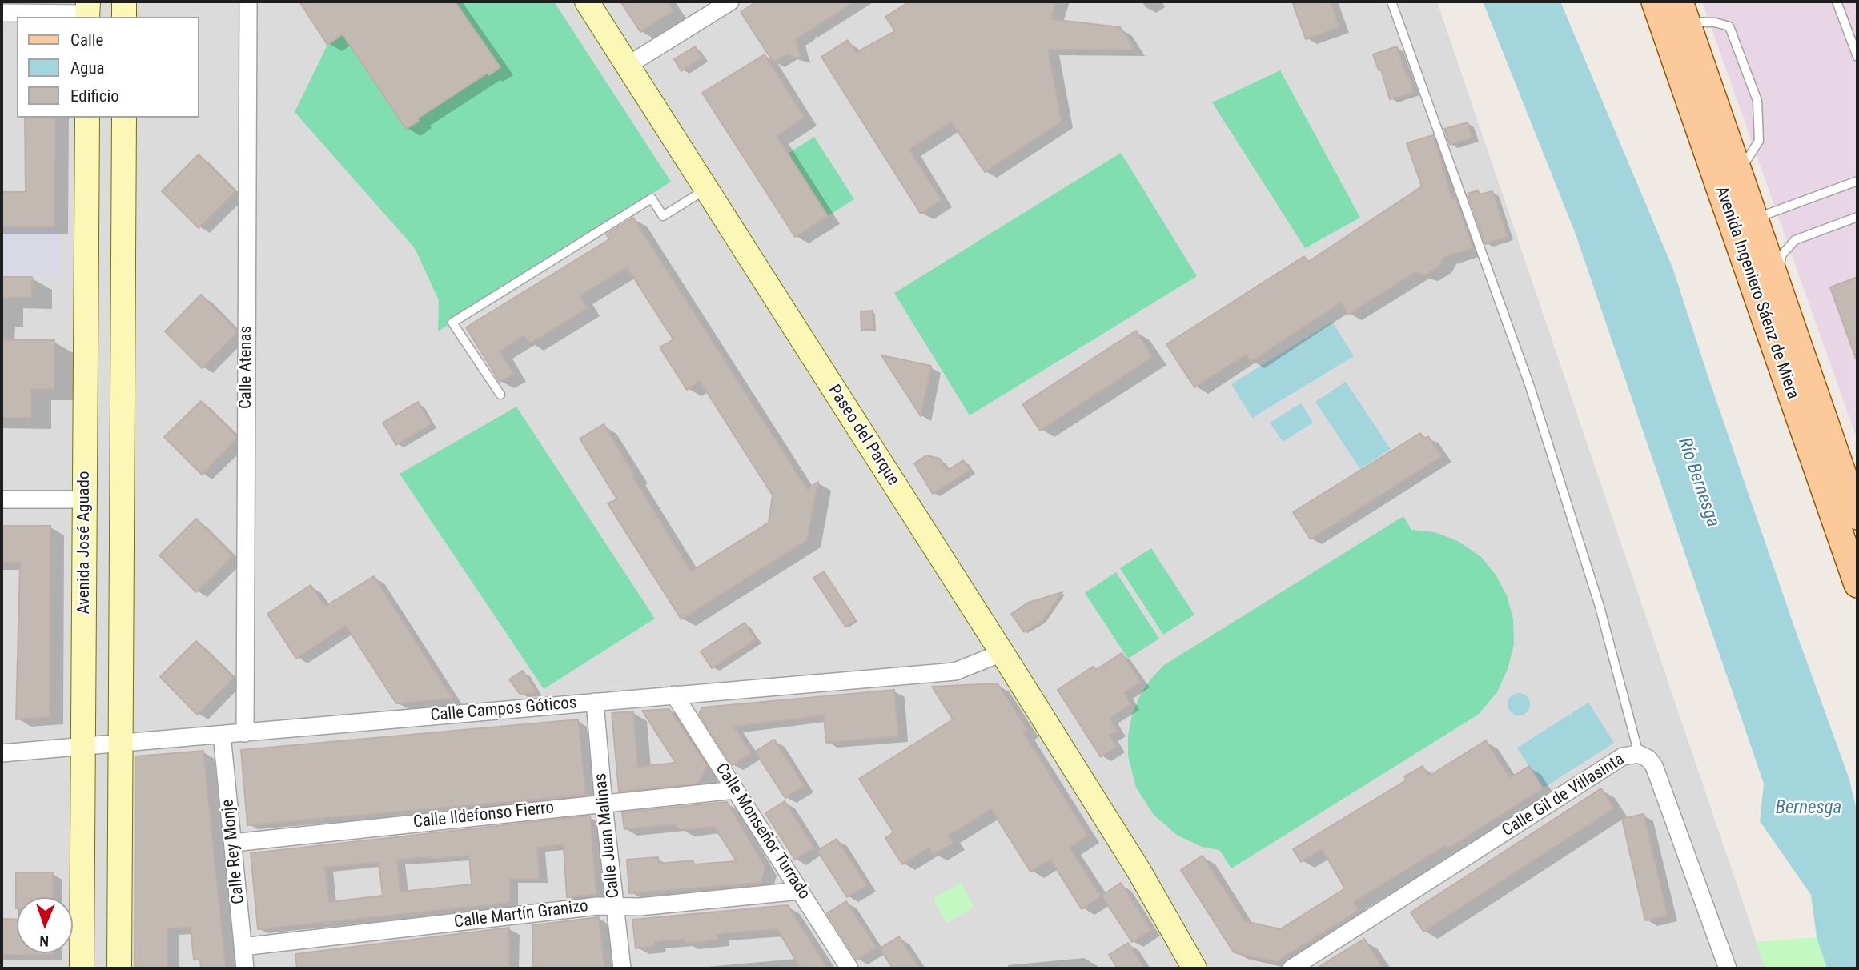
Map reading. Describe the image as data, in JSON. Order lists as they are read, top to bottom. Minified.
{"streets":{"main road":["Avenida Ingeniero Sáenz de Miera","Paseo del Parque","Avenida José Aguado"],"street":["Calle Atenas","Calle Campos Góticos","Calle Gil de Villasinta","Calle Ildefonso Fierro","Calle Monseñor Turrado","Calle Juan Malinas","Calle Rey Monje","Calle Martín Granizo"]},"crossings":[["Calle Atenas","Calle Campos Góticos"],["Paseo del Parque","Calle Campos Góticos"],["Avenida José Aguado","Calle Campos Góticos"],["Calle Campos Góticos","Calle Monseñor Turrado"],["Calle Campos Góticos","Calle Juan Malinas"],["Calle Campos Góticos","Calle Rey Monje"],["Calle Ildefonso Fierro","Calle Monseñor Turrado"],["Calle Ildefonso Fierro","Calle Juan Malinas"],["Calle Ildefonso Fierro","Calle Rey Monje"],["Calle Monseñor Turrado","Calle Martín Granizo"],["Calle Juan Malinas","Calle Martín Granizo"],["Calle Rey Monje","Calle Martín Granizo"]],"water":["Río Bernesga","Bernesga"],"legend":["Calle","Agua","Edificio"],"north":"bottom"}
